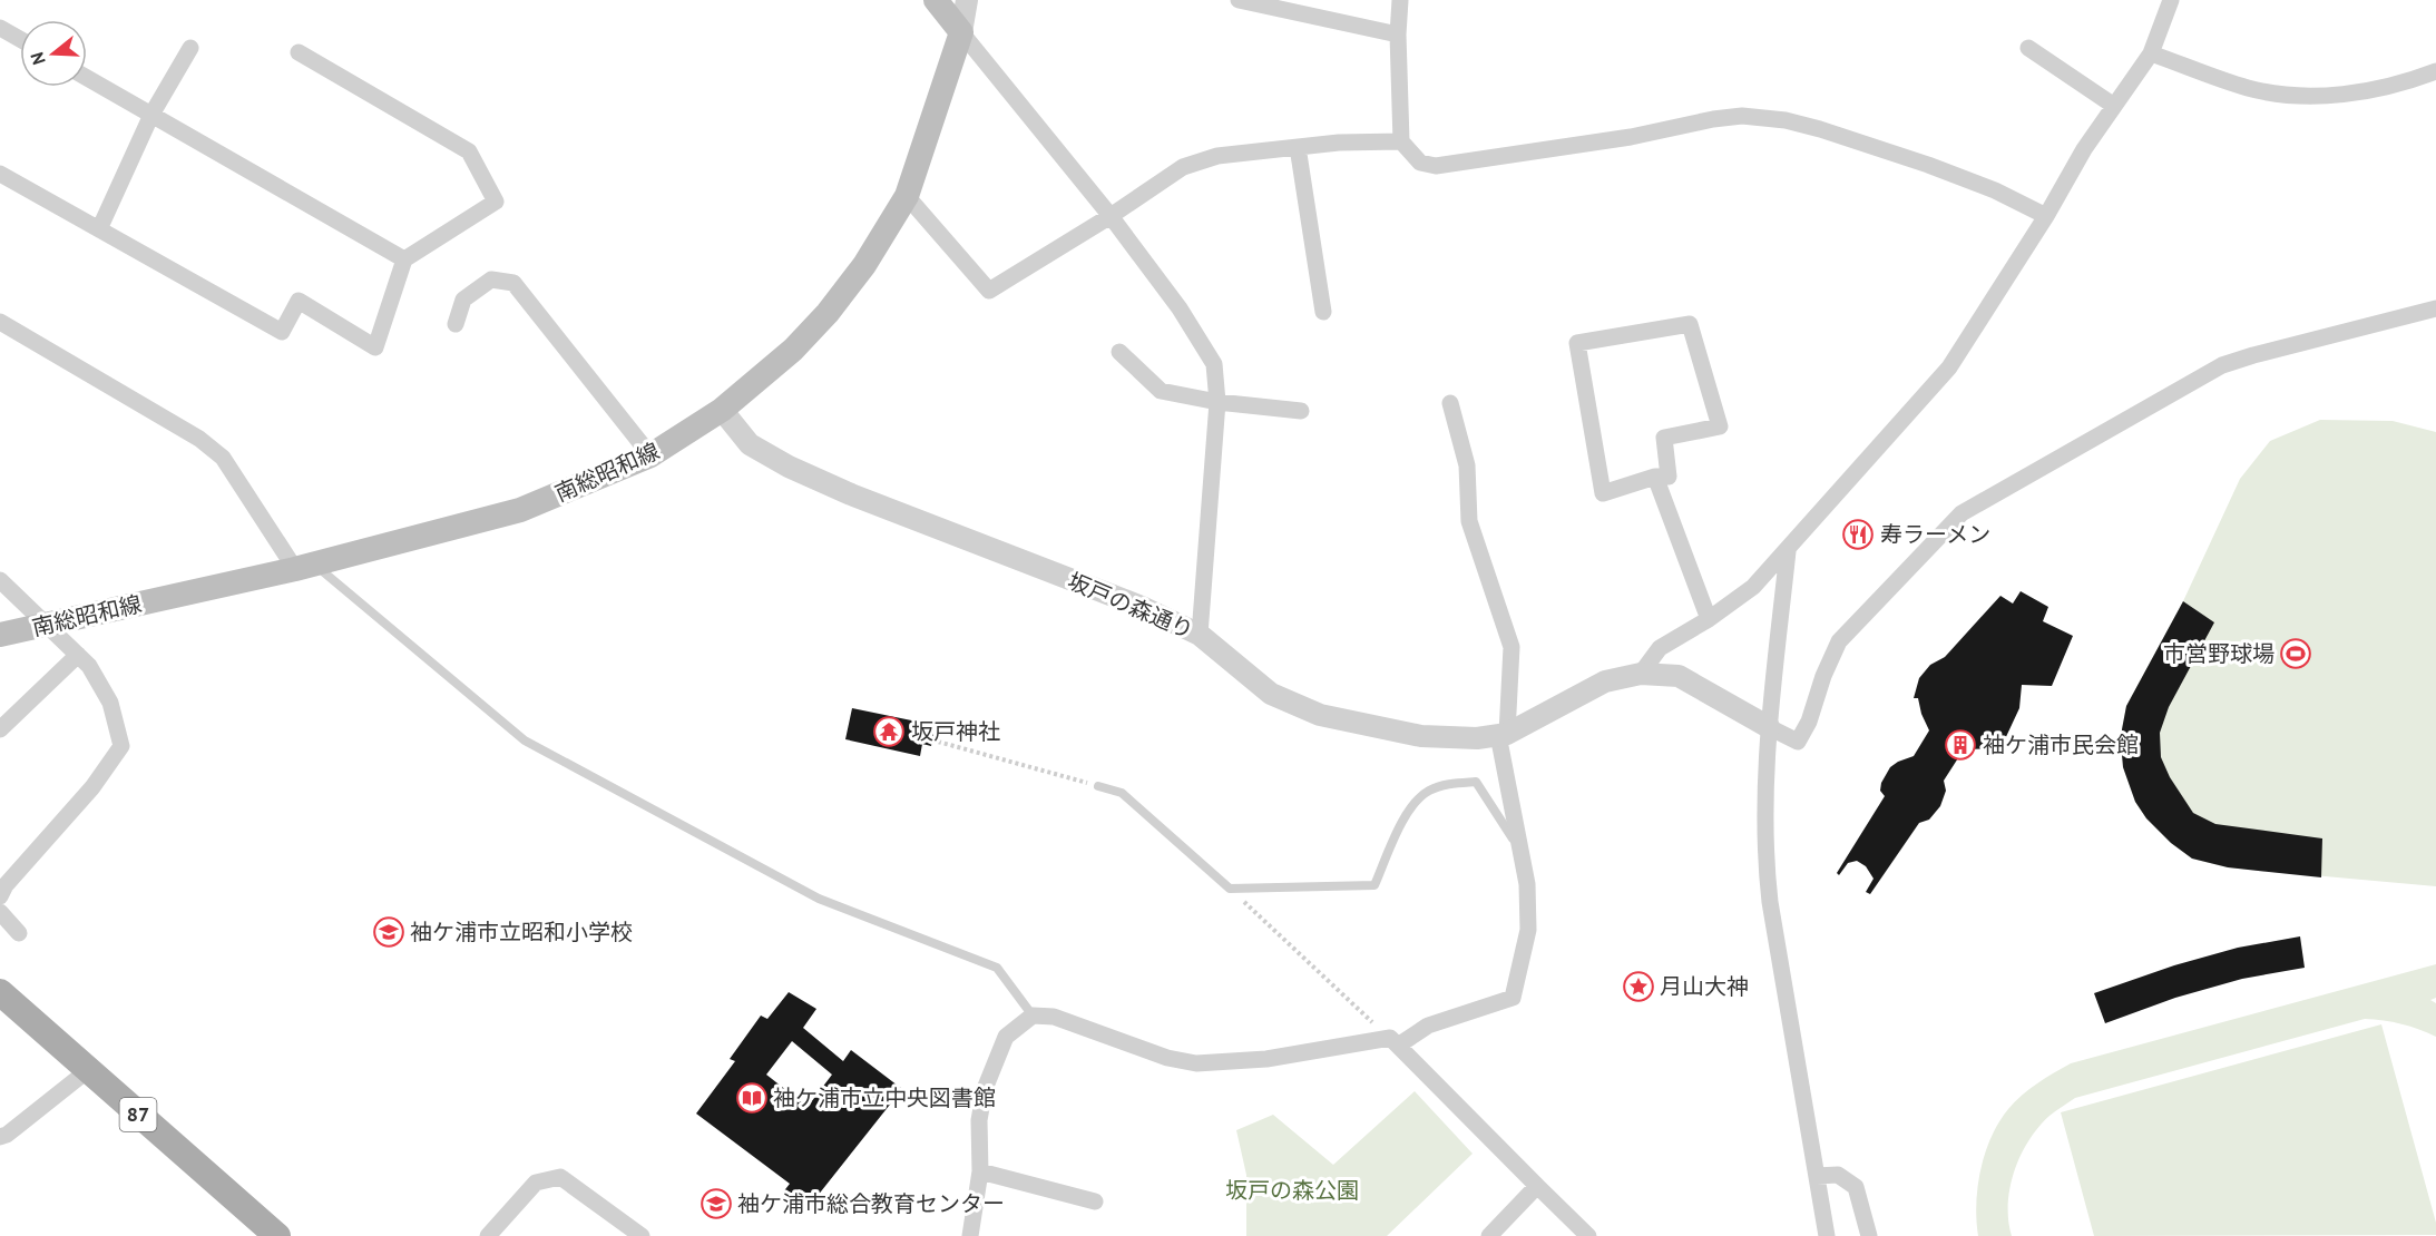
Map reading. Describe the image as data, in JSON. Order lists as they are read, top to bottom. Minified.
{"streets":{"main road":["南総昭和線","87"],"street":["坂戸の森通り"]},"crossings":[["南総昭和線","坂戸の森通り"]],"parks":["坂戸の森公園"],"places":{"restaurant":["寿ラーメン"],"sports":["市営野球場"],"temple":["坂戸神社"],"building":["袖ケ浦市民会館"],"school or university":["袖ケ浦市立昭和小学校","袖ケ浦市総合教育センター"],"place":["月山大神"],"library":["袖ケ浦市立中央図書館"]},"north":"left"}
